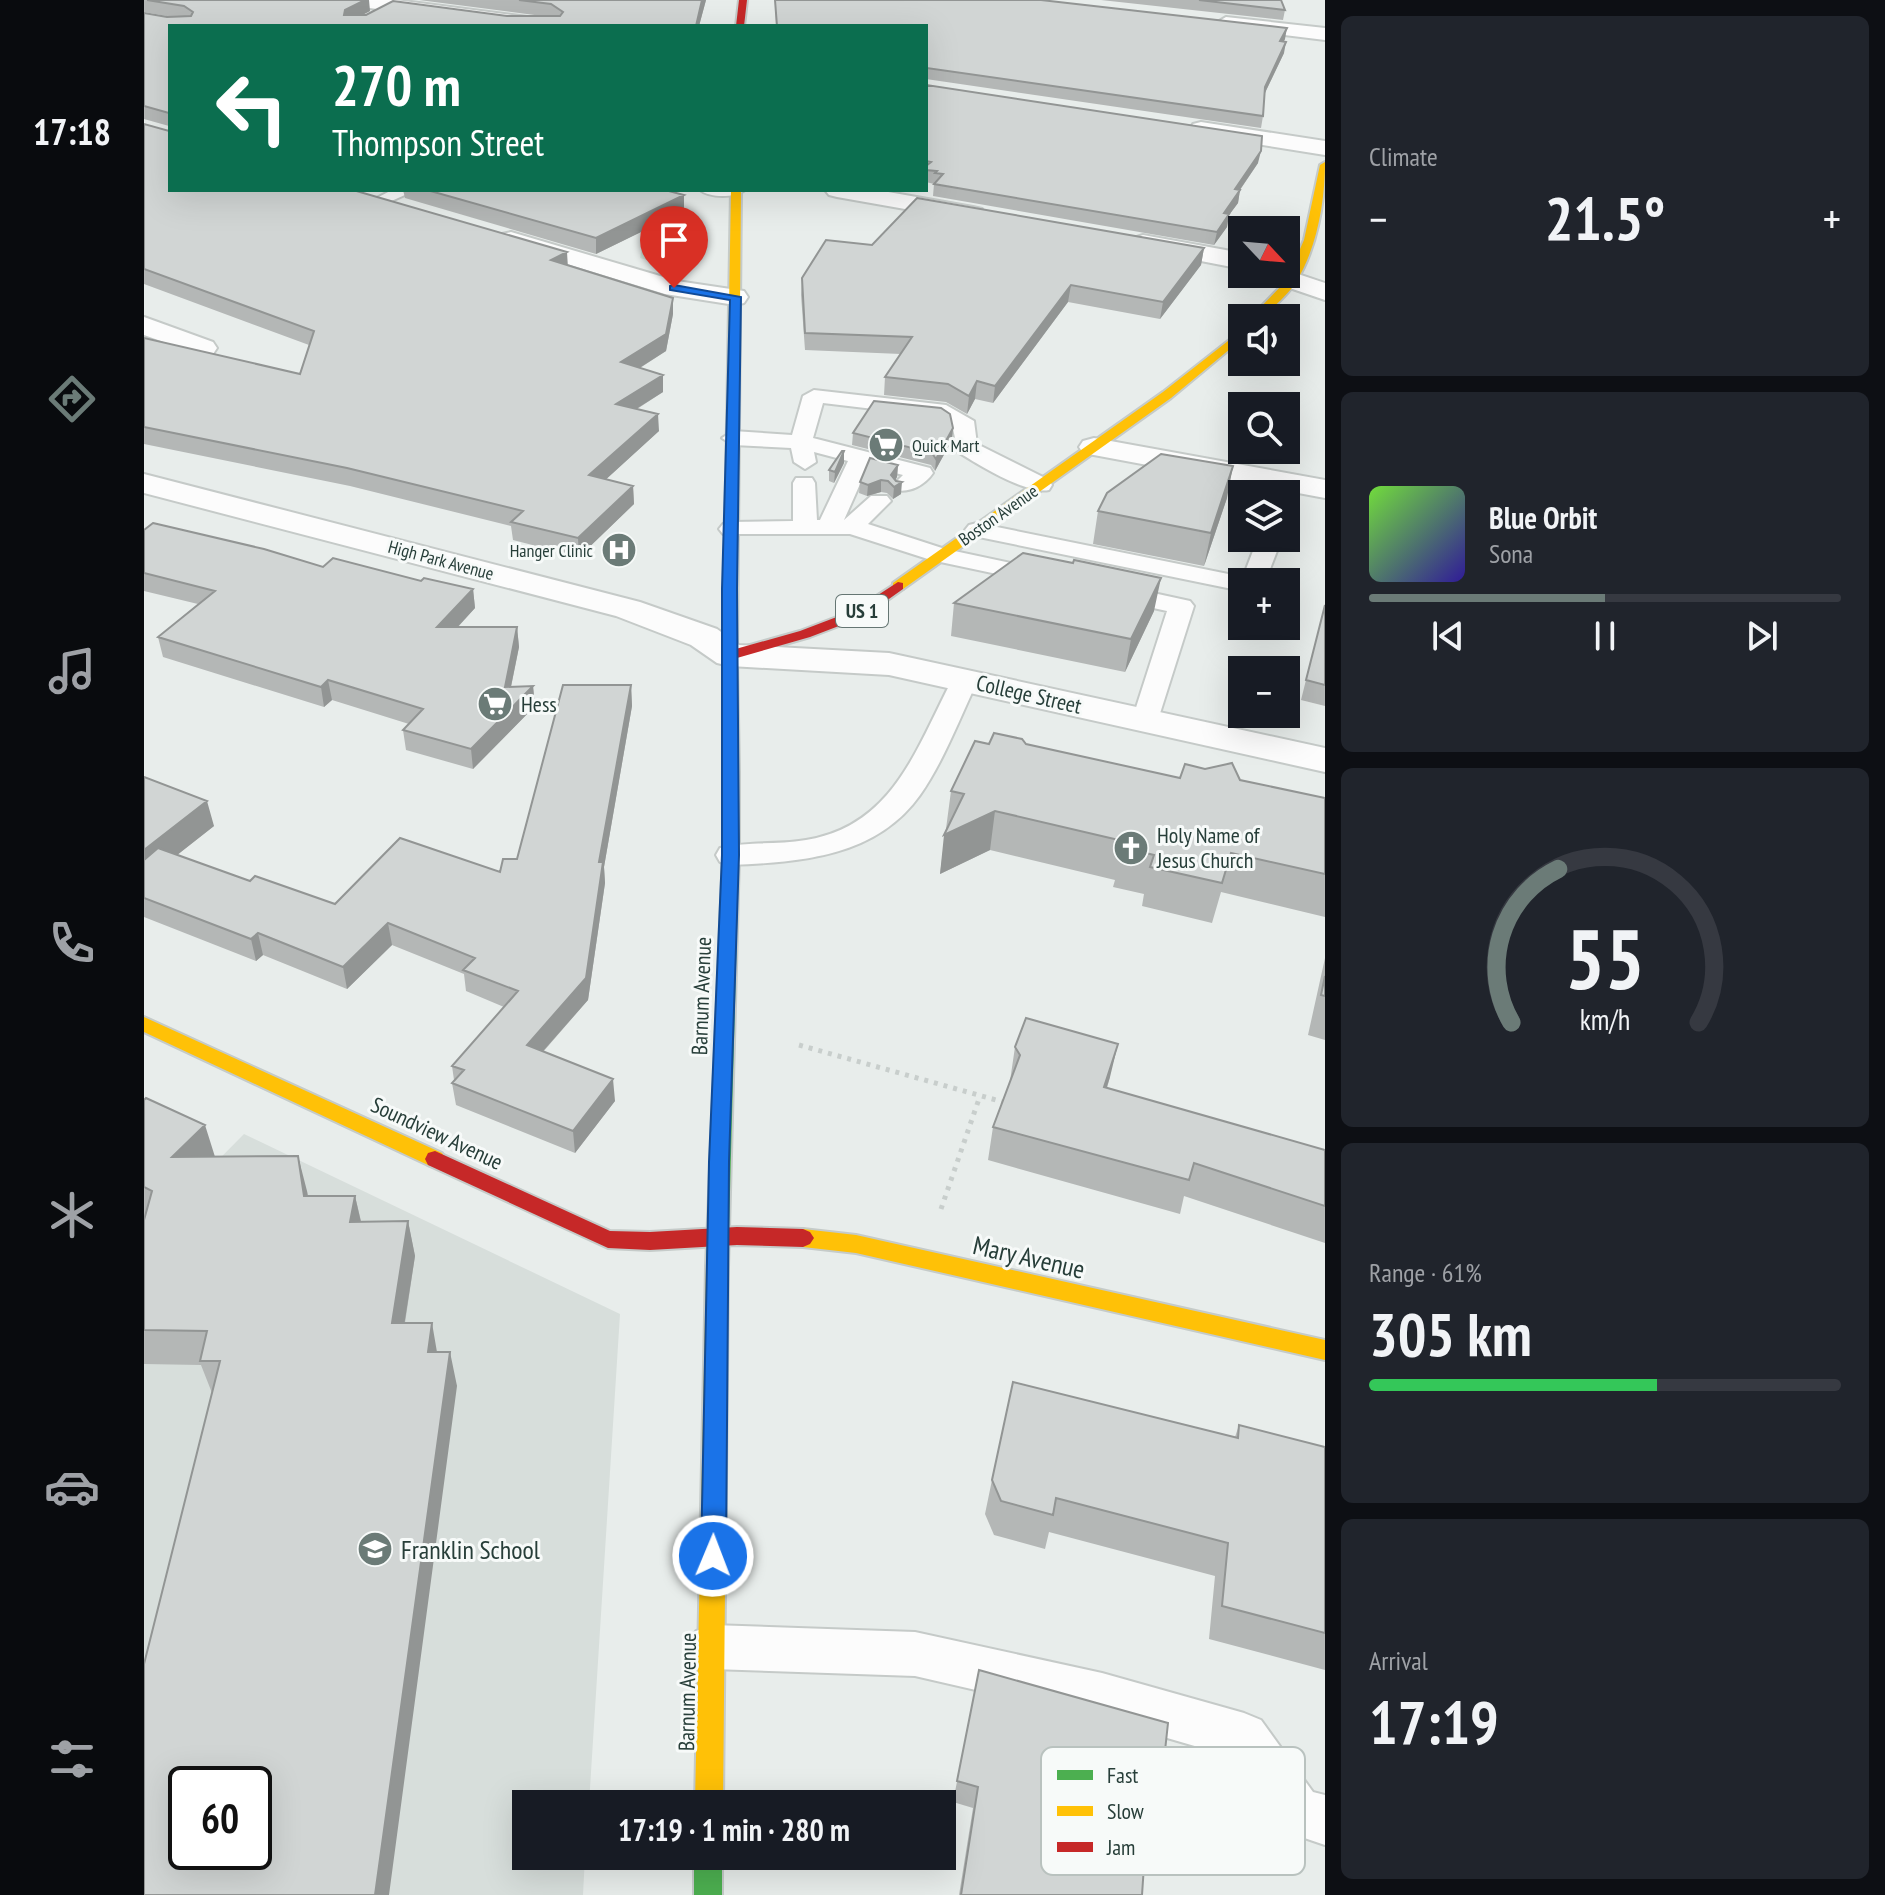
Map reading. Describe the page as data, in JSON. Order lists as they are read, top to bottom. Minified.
{"streets":{"main road":["Boston Avenue","US 1","Barnum Avenue","Soundview Avenue","Mary Avenue"],"street":["High Park Avenue","College Street"]},"crossings":[["Boston Avenue","High Park Avenue"],["Boston Avenue","College Street"],["Boston Avenue","Barnum Avenue"],["High Park Avenue","College Street"],["High Park Avenue","Barnum Avenue"],["College Street","Barnum Avenue"],["Barnum Avenue","Soundview Avenue"],["Barnum Avenue","Mary Avenue"],["Soundview Avenue","Mary Avenue"]],"places":{"supermarket":["Quick Mart","Hess"],"hospital":["Hanger Clinic"],"church":["Holy Name of Jesus Church"],"school or university":["Franklin School"]},"legend":["Fast","Slow","Jam"],"north":"bottom right","page":{"tabs":"17:18","tile":["Climate",["Range · 61%","305 km"],["Arrival","17:19"]],"turn":["270 m","Thompson Street"],"heat":["−","21.5°","+"],"map_buttons":["+","−"],"song":["Blue Orbit","Sona"],"limit":"60","trip":"17:19 · 1 min · 280 m","gauge":["55","km/h"]}}
